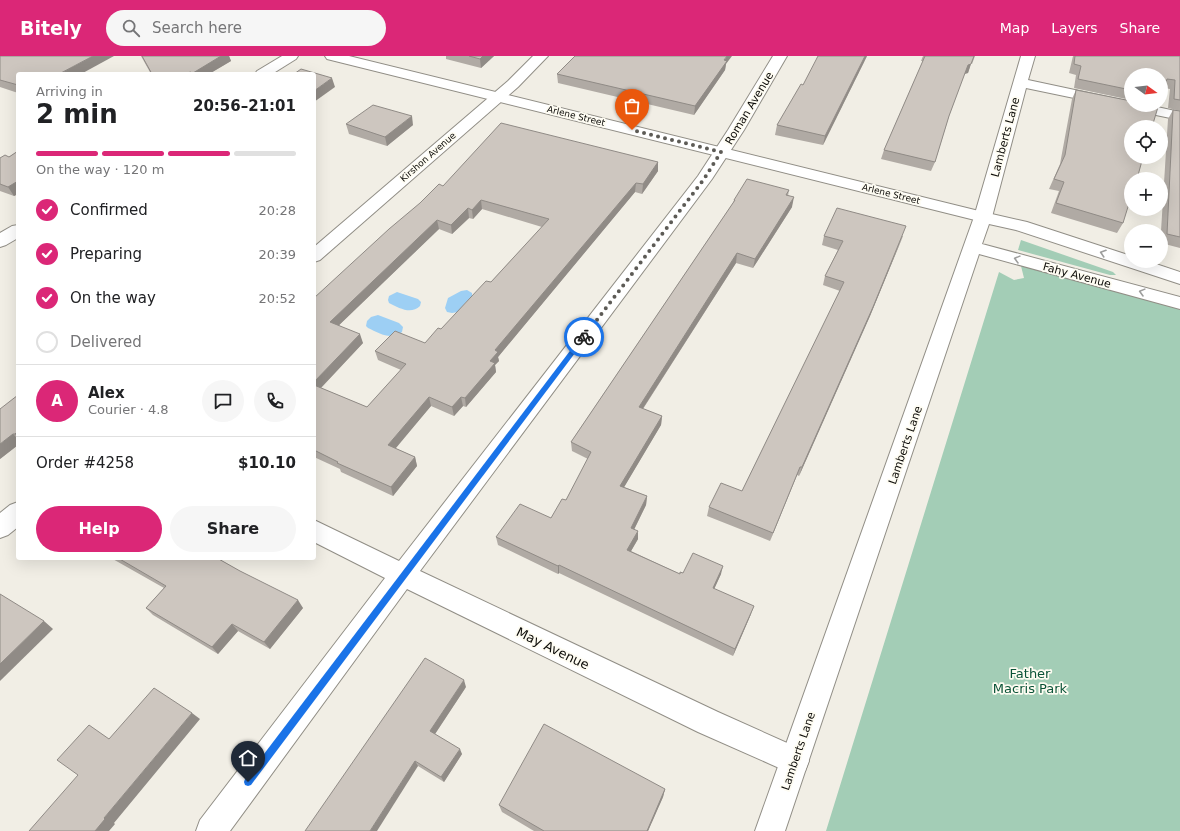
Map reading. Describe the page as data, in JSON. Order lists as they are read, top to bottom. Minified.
{"streets":{"street":["Roman Avenue","Arlene Street","Lamberts Lane","Kirshon Avenue","Fahy Avenue","May Avenue"]},"crossings":[["Roman Avenue","Arlene Street"],["Roman Avenue","May Avenue"],["Arlene Street","Lamberts Lane"],["Arlene Street","Kirshon Avenue"],["Lamberts Lane","Fahy Avenue"],["Lamberts Lane","May Avenue"]],"parks":["Father Macris Park"],"north":"right","page":{"header":"Bitely","search":"Search here","nav":["Map","Layers","Share"],"map_buttons":["+","−"],"heading":["2 min","Arriving in","20:56–21:01"],"panel":["Alex","Courier · 4.8","Order #4258","$10.10"],"bar":"On the way · 120 m","list":[["Confirmed","20:28"],["Preparing","20:39"],["On the way","20:52"],"Delivered"],"round":"A","buttons":["Help","Share"]}}
